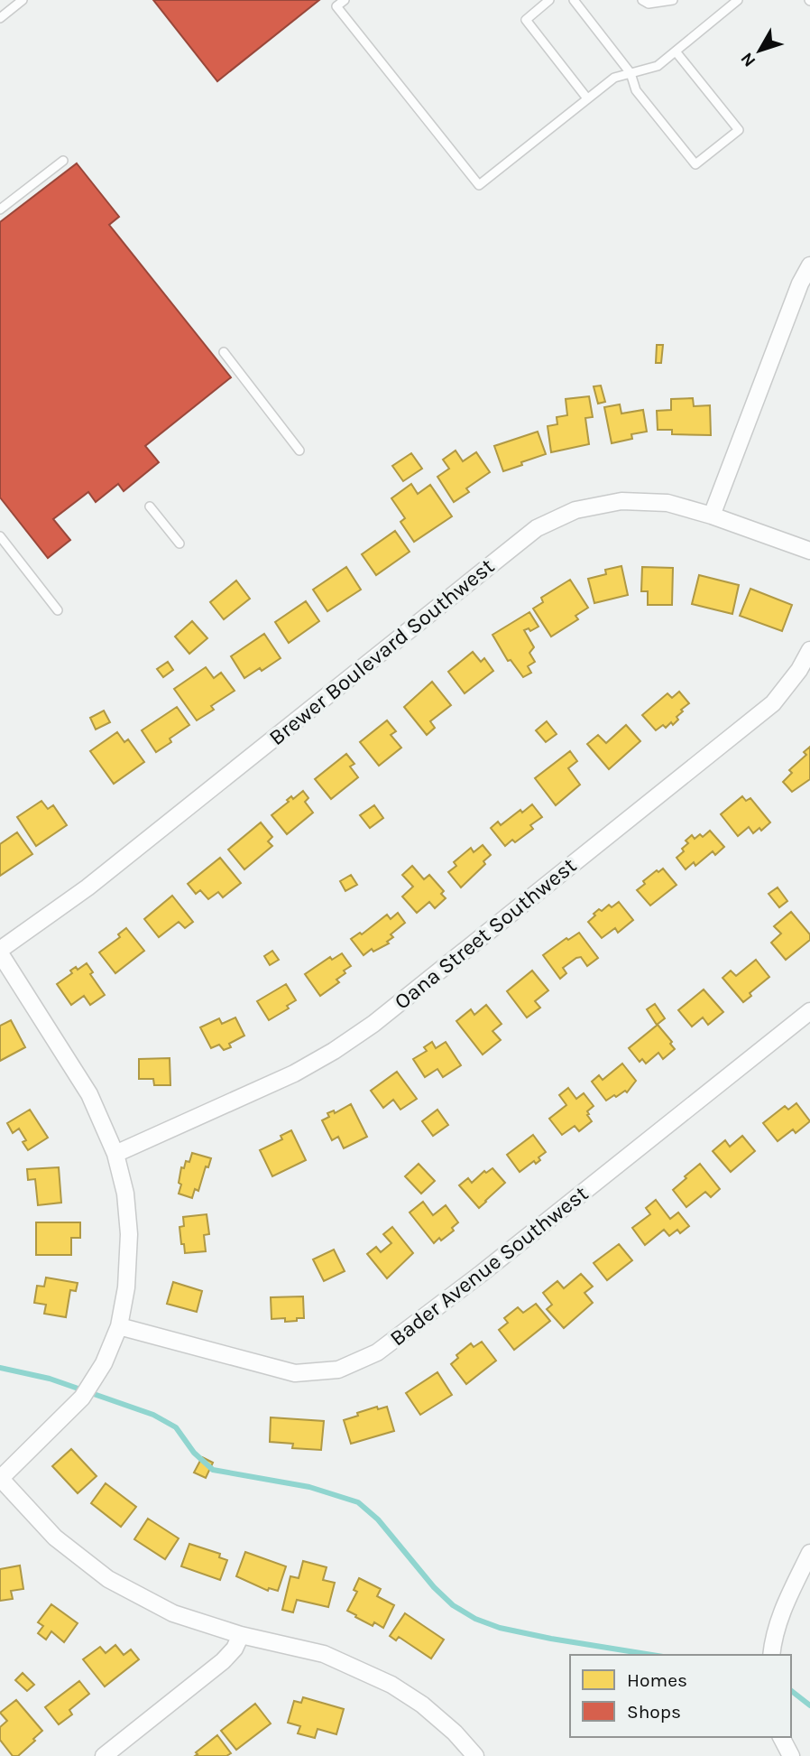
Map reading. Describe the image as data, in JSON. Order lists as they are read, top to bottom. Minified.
{"streets":{"street":["Brewer Boulevard Southwest","Oana Street Southwest","Bader Avenue Southwest"]},"legend":["Homes","Shops"],"north":"bottom left"}
